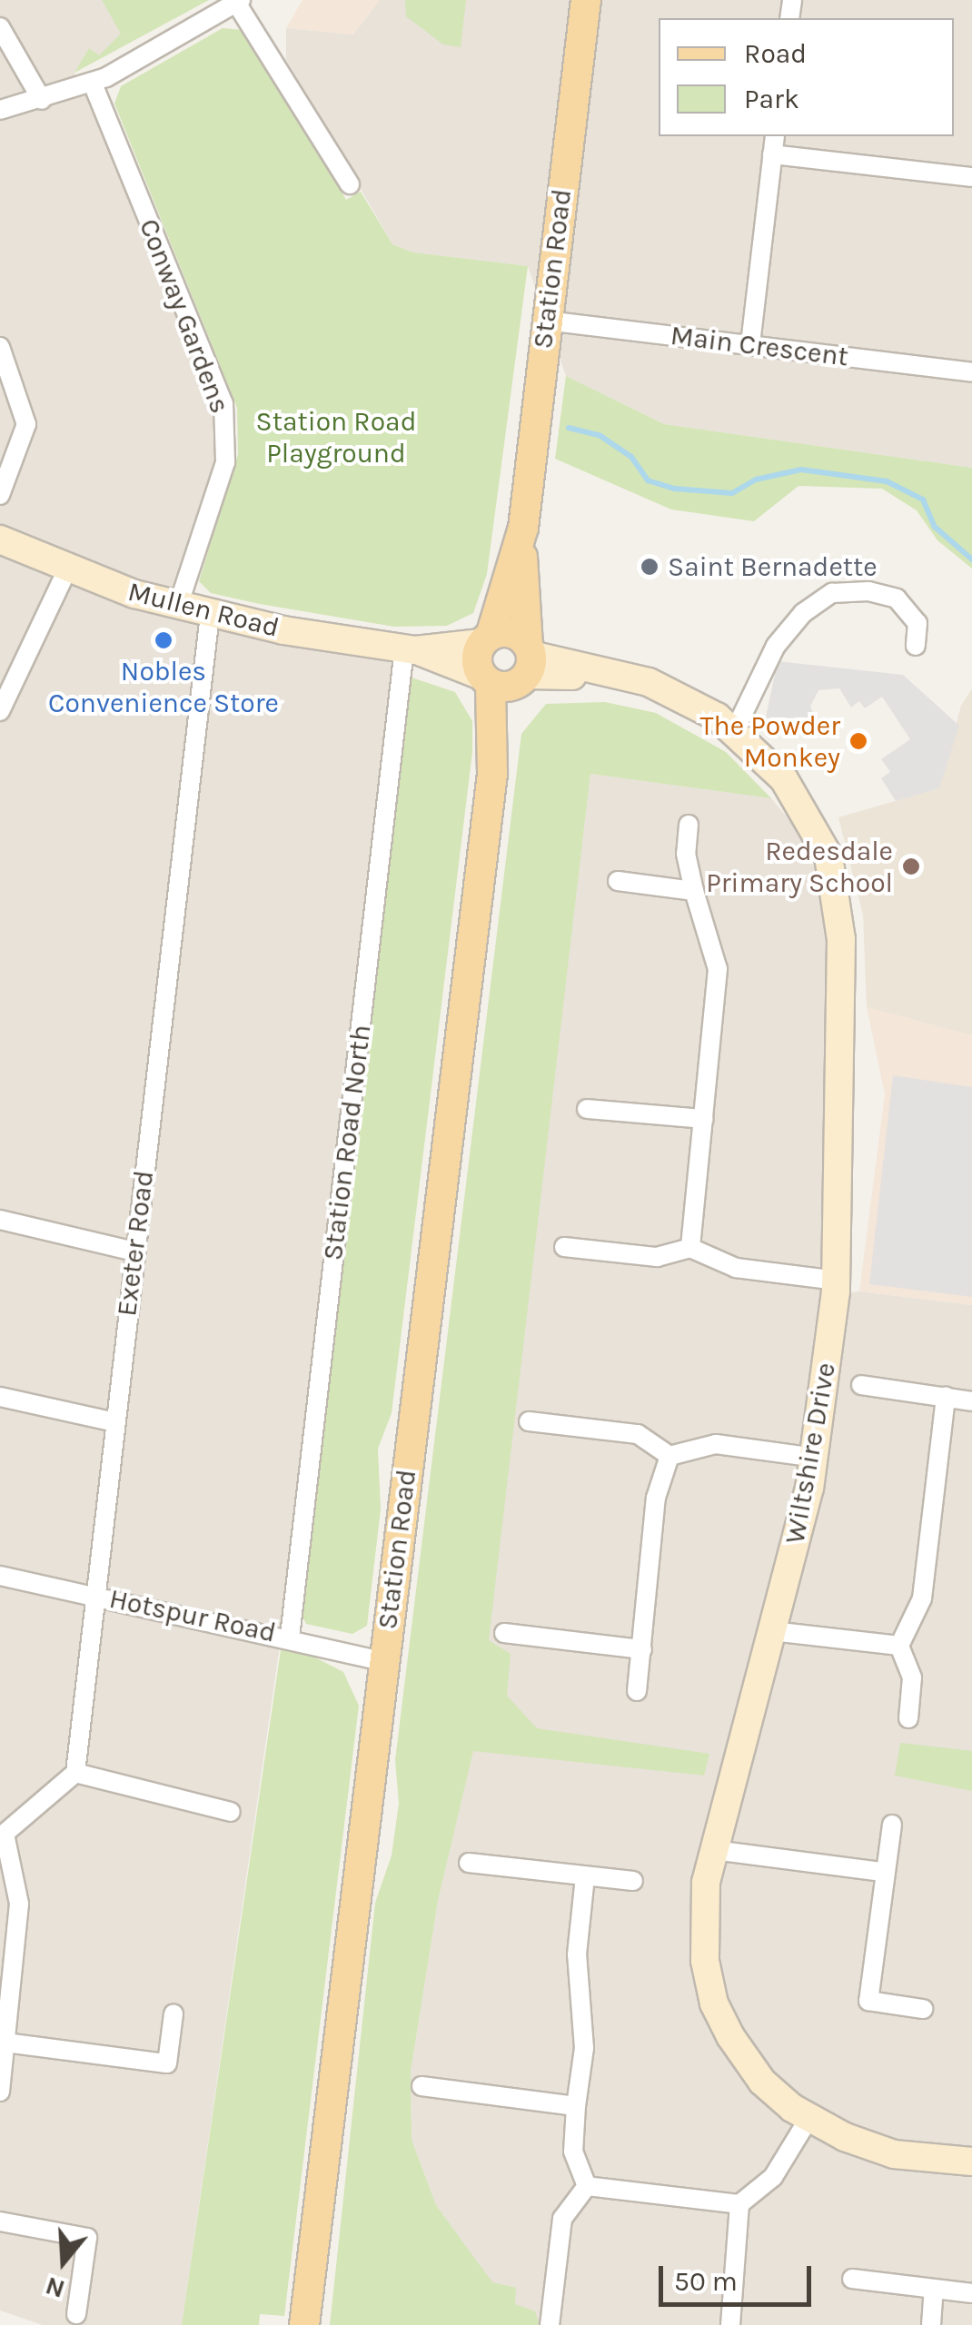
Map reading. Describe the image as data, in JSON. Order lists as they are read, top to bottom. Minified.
{"streets":{"main road":["Station Road"],"street":["Conway Gardens","Main Crescent","Mullen Road","Station Road North","Exeter Road","Wiltshire Drive","Hotspur Road"]},"crossings":[["Station Road","Main Crescent"],["Station Road","Mullen Road"],["Station Road","Wiltshire Drive"],["Station Road","Hotspur Road"],["Conway Gardens","Mullen Road"],["Mullen Road","Station Road North"],["Mullen Road","Exeter Road"],["Station Road North","Hotspur Road"],["Exeter Road","Hotspur Road"]],"parks":["Station Road Playground"],"places":["Saint Bernadette","Nobles Convenience Store","The Powder Monkey","Redesdale Primary School"],"legend":["Road","Park"],"scale_bar":"50 m","north":"bottom"}
